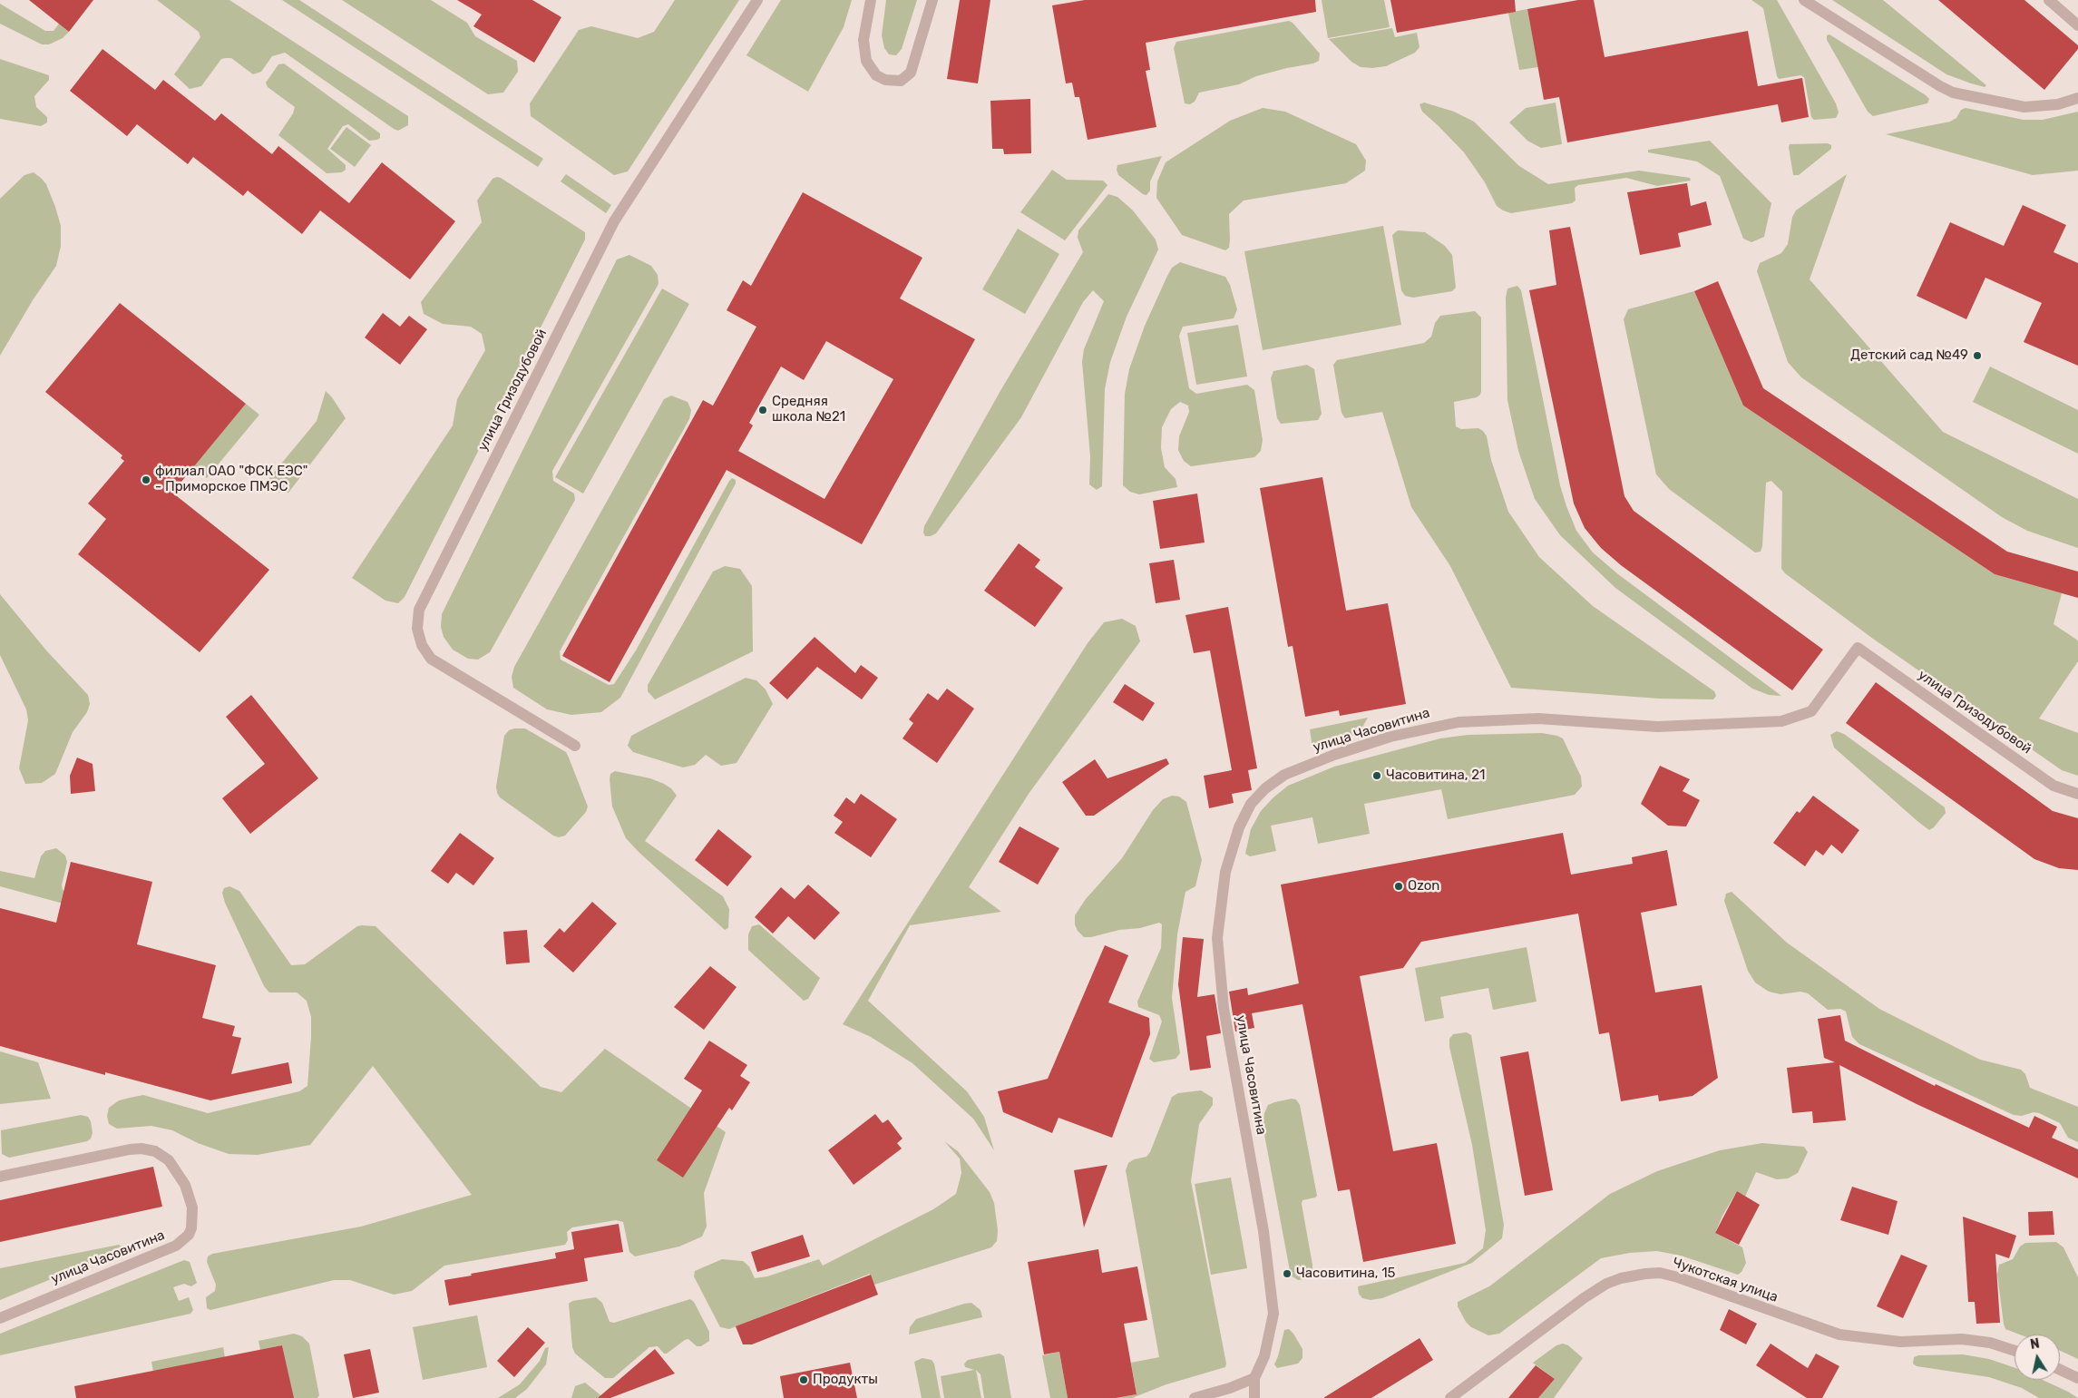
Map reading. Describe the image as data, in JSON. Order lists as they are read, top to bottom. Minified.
{"streets":{"street":["улица Гризодубовой","улица Часовитина","Чукотская улица"]},"crossings":[["улица Гризодубовой","улица Часовитина"]],"places":["Детский сад №49","Средняя школа №21","филиал ОАО \"ФСК ЕЭС\" - Приморское ПМЭС","Часовитина, 21","Ozon","Часовитина, 15","Продукты"],"north":"top"}
